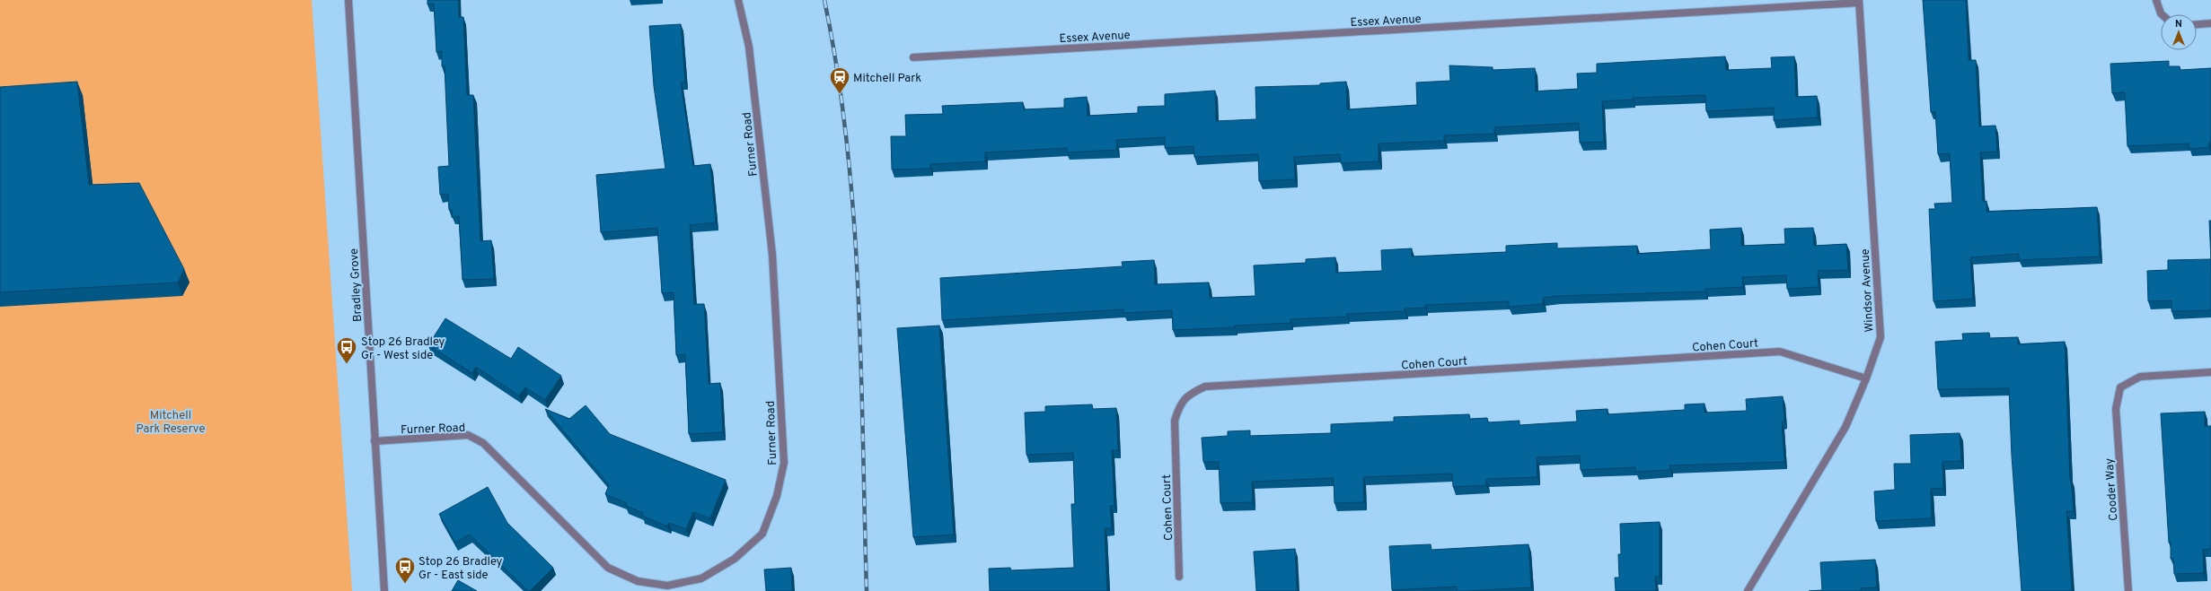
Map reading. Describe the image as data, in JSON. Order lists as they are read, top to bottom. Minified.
{"streets":{"street":["Essex Avenue","Furner Road","Bradley Grove","Windsor Avenue","Cohen Court","Cooder Way"]},"crossings":[["Essex Avenue","Windsor Avenue"],["Furner Road","Bradley Grove"],["Windsor Avenue","Cohen Court"]],"parks":["Mitchell Park Reserve"],"places":{"station":["Mitchell Park"],"bus stop":["Stop 26 Bradley Gr - West side","Stop 26 Bradley Gr - East side"]},"north":"top"}
